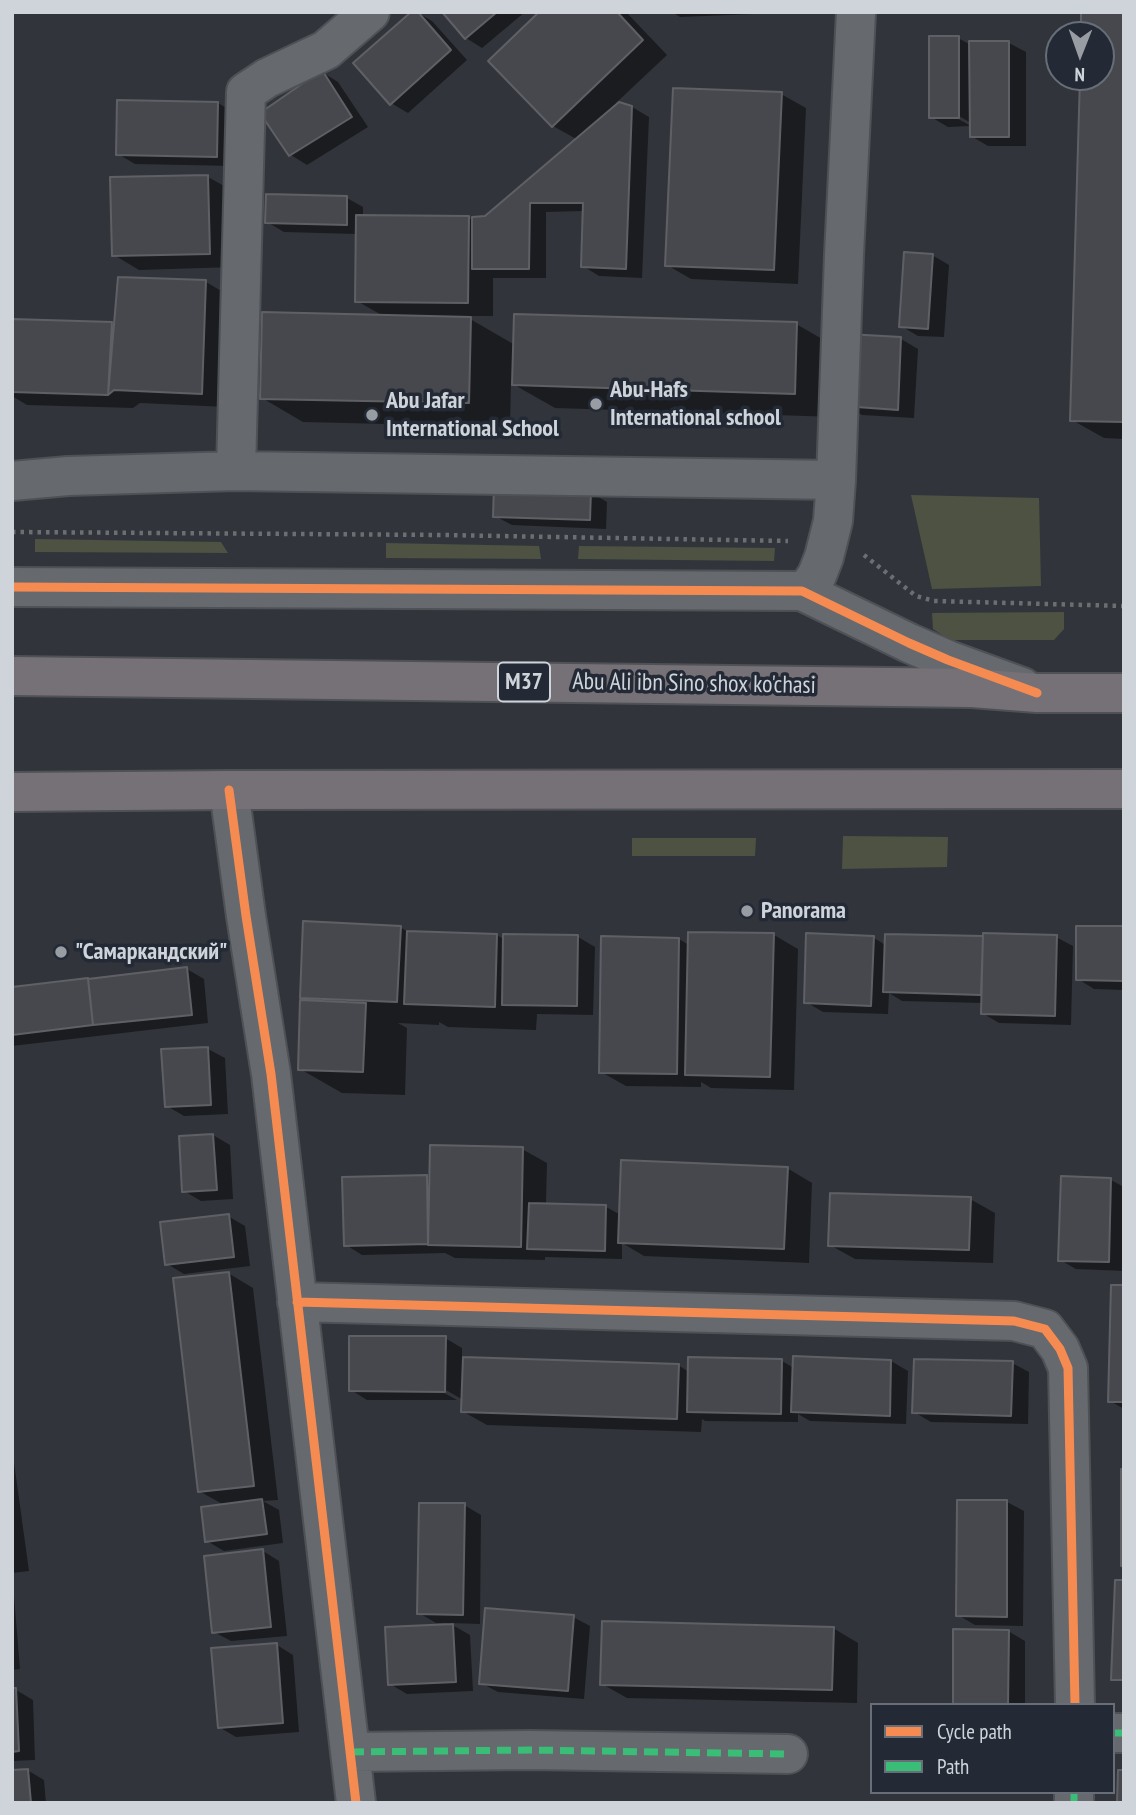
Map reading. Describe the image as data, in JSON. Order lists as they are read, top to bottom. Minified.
{"streets":{"main road":["M37","Abu Ali ibn Sino shox ko'chasi"]},"places":["Abu-Hafs International school","Abu Jafar International School","Panorama","\"Самаркандский\""],"legend":["Cycle path","Path"],"north":"bottom"}
